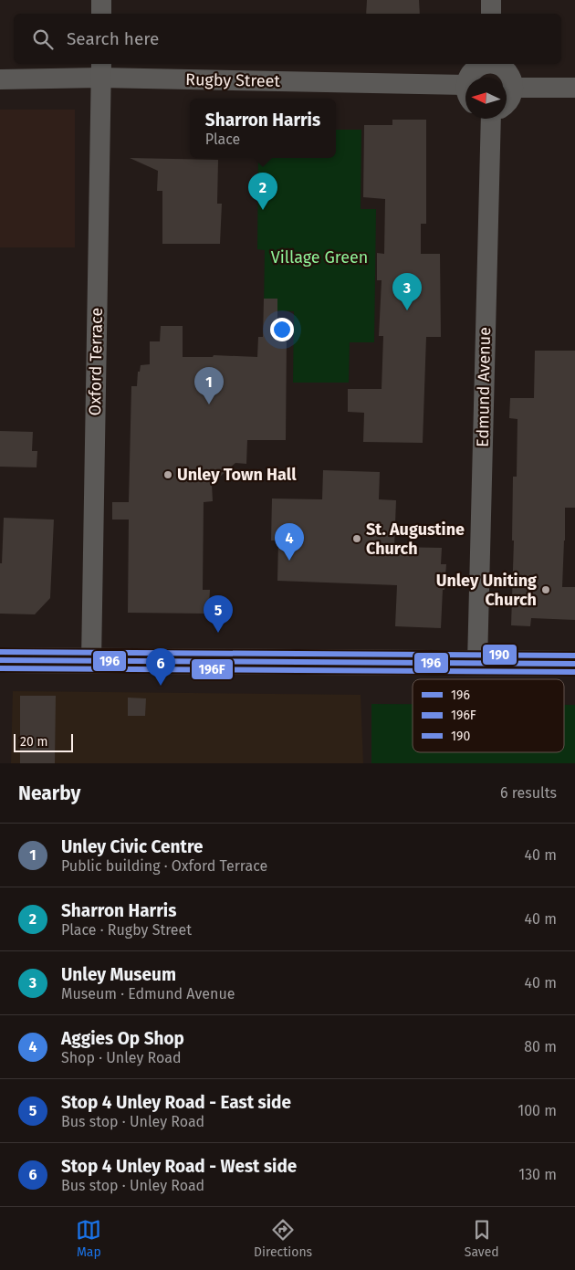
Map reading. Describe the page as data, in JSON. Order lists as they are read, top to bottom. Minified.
{"streets":{"street":["Rugby Street","Oxford Terrace","Edmund Avenue"]},"crossings":[["Rugby Street","Oxford Terrace"]],"parks":["Village Green"],"places":["Unley Town Hall","St. Augustine Church","Unley Uniting Church"],"lines":["transit line 190","transit line 196","transit line 196F"],"legend":["196","196F","190"],"scale_bar":"20 m","north":"left","page":{"search":"Search here","popup":["Sharron Harris","Place"],"pins":["2","3","1","4","5","6"],"scale":"20 m","heading":["Nearby","6 results"],"list":[{"mark":"1","name":"Unley Civic Centre","note":"Public building · Oxford Terrace","value":"40 m"},{"mark":"2","name":"Sharron Harris","note":"Place · Rugby Street","value":"40 m"},{"mark":"3","name":"Unley Museum","note":"Museum · Edmund Avenue","value":"40 m"},{"mark":"4","name":"Aggies Op Shop","note":"Shop · Unley Road","value":"80 m"},{"mark":"5","name":"Stop 4 Unley Road - East side","note":"Bus stop · Unley Road","value":"100 m"},{"mark":"6","name":"Stop 4 Unley Road - West side","note":"Bus stop · Unley Road","value":"130 m"}],"nav":["Map","Directions","Saved"]}}
